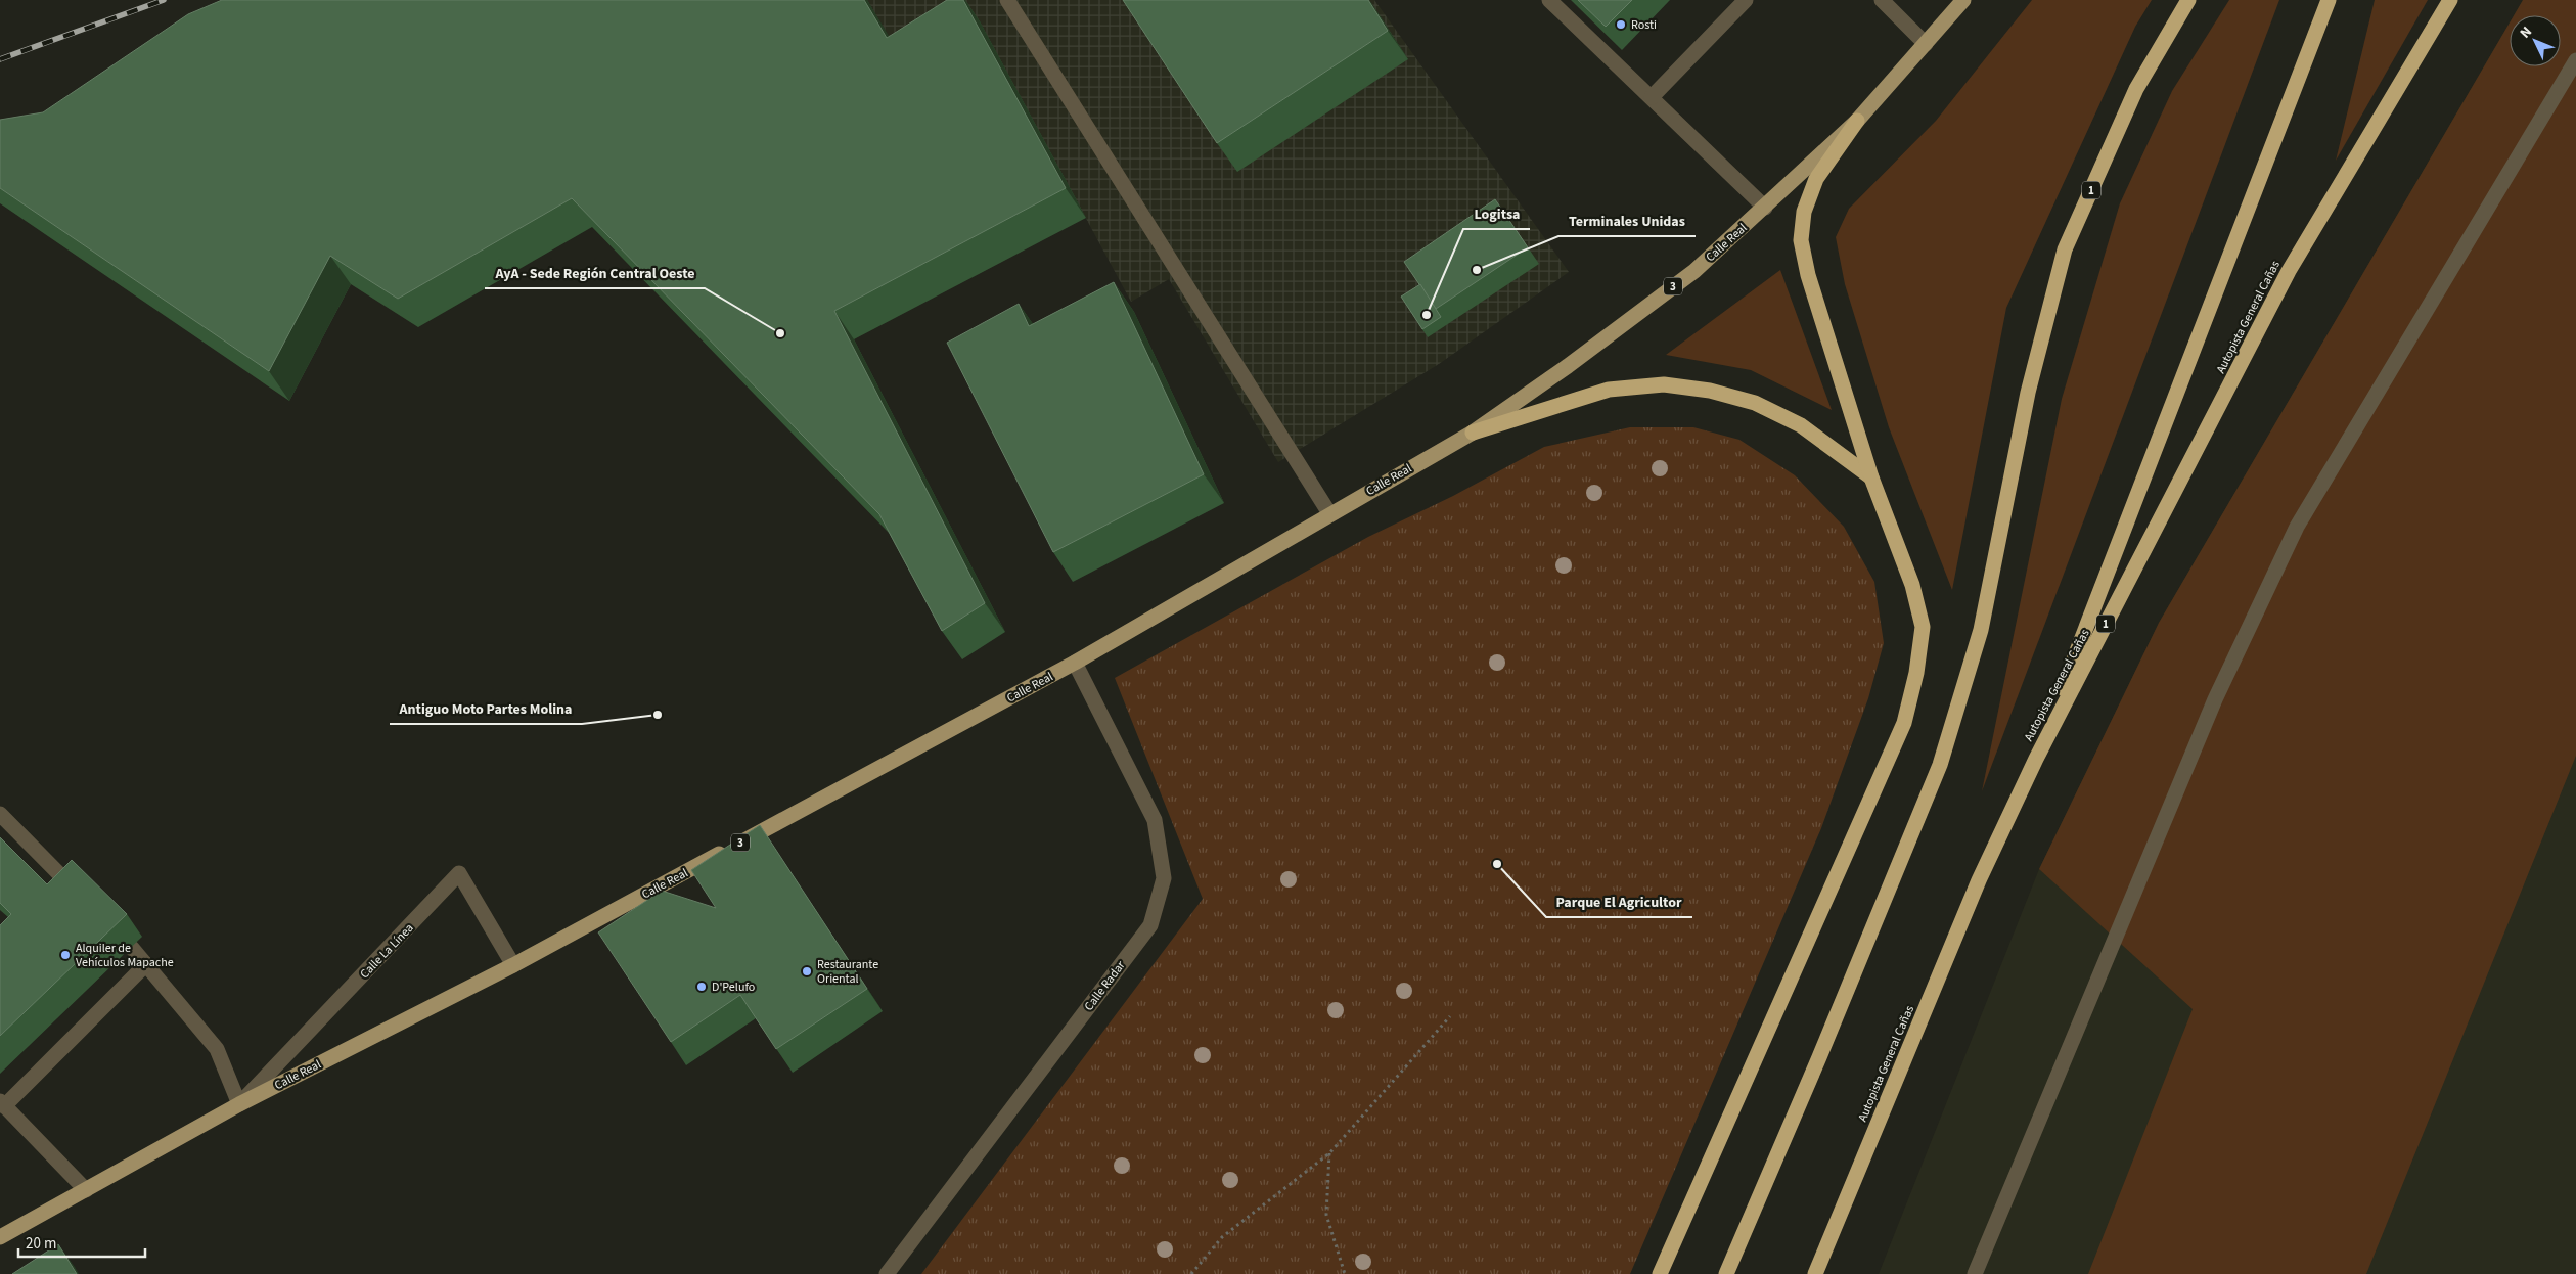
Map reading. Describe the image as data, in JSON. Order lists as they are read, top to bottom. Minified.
{"streets":{"highway":["1","Autopista General Cañas"],"main road":["Calle Real","3"],"street":["Calle La Línea","Calle Radar"]},"crossings":[["Calle Real","Calle La Línea"],["Calle Real","Calle Radar"]],"places":["Rosti","Terminales Unidas","Logitsa","AyA - Sede Región Central Oeste","Antiguo Moto Partes Molina","Parque El Agricultor","Alquiler de Vehículos Mapache","Restaurante Oriental","D'Pelufo"],"scale_bar":"20 m","north":"top left"}
